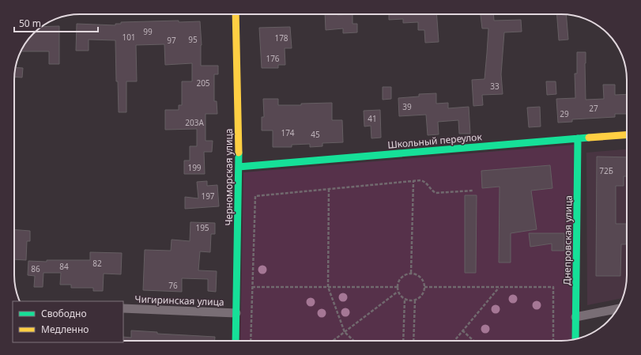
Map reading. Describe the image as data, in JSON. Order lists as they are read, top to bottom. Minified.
{"streets":{"street":["Школьный переулок","Черноморская улица","Днепровская улица","Чигиринская улица"]},"crossings":[["Школьный переулок","Черноморская улица"],["Школьный переулок","Днепровская улица"],["Черноморская улица","Чигиринская улица"]],"house_numbers":["99","101","178","95","97","176","205","33","39","27","29","41","203А","174","45","199","72Б","197","195","82","84","86","76"],"legend":["Свободно","Медленно"],"scale_bar":"50 m"}
